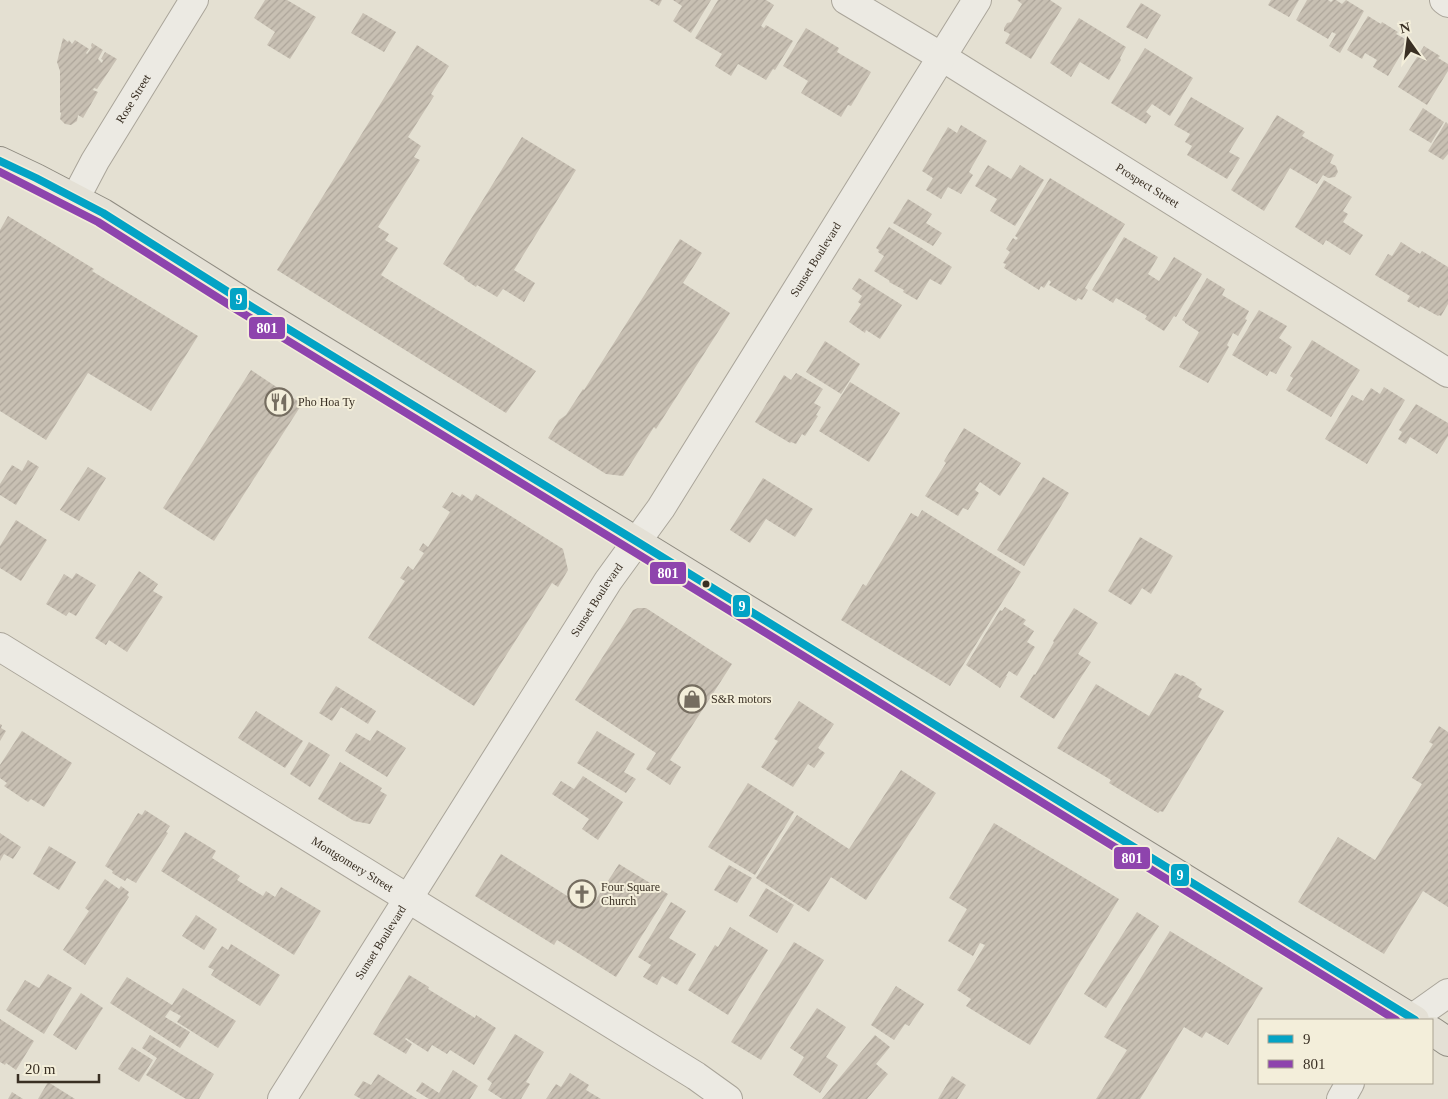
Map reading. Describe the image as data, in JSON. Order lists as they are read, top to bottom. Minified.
{"streets":{"street":["Rose Street","Prospect Street","Sunset Boulevard","Montgomery Street"]},"crossings":[["Prospect Street","Sunset Boulevard"],["Sunset Boulevard","Montgomery Street"]],"places":{"restaurant":["Pho Hoa Ty"],"shop":["S&R motors"],"church":["Four Square Church"]},"lines":["transit line 9","transit line 801"],"legend":["9","801"],"scale_bar":"20 m","north":"top"}
